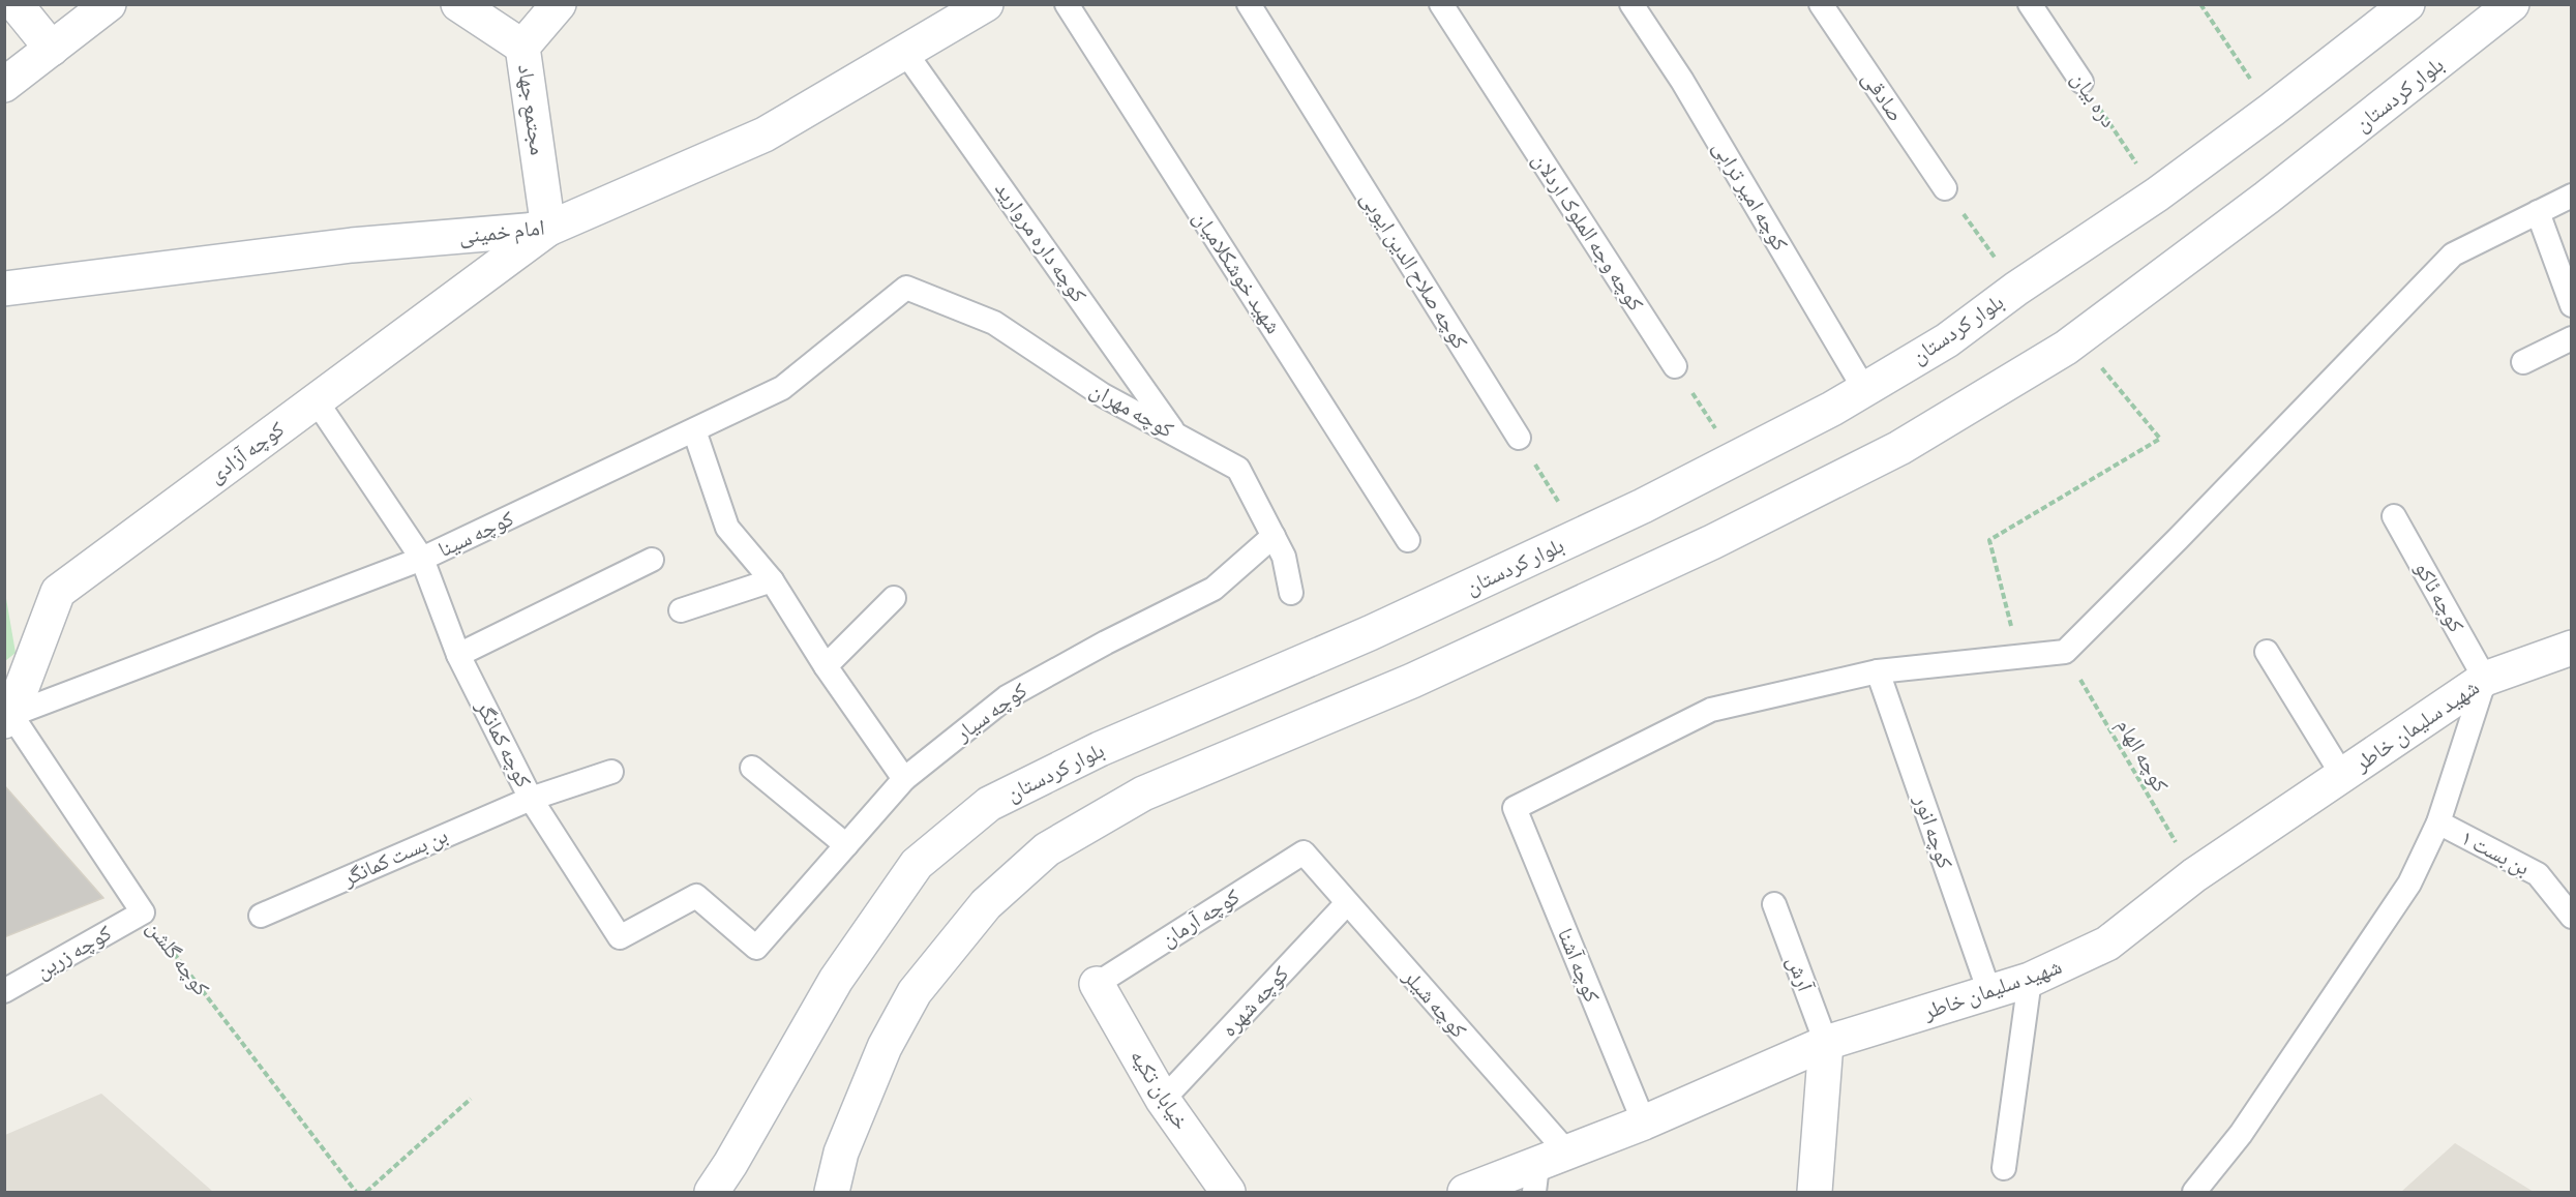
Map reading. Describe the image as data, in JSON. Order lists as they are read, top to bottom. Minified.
{"streets":{"main road":["بلوار کردستان","مجتمع جهاد","امام خمینی","کوچه آزادی","شهید سلیمان خاطر","خیابان تکیه"],"lane":["صادقی","دره بیان","کوچه امیر ترابی","کوچه وجه الملوک اردلان","کوچه داره مروارید","کوچه صلاح الدین ایوبی","شهید خوشکلامیان","کوچه مهران","کوچه سینا","کوچه ئاکو","کوچه سیار","کوچه کمانگر","کوچه انور","بن بست ۱","بن بست کمانگر","کوچه آرمان","کوچه زرین","کوچه گلشن","کوچه آشنا","آرش","کوچه شهره","کوچه شیلر"],"path":["کوچه الهام"]},"crossings":[["بلوار کردستان","دره بیان"],["بلوار کردستان","کوچه امیر ترابی"],["مجتمع جهاد","امام خمینی"],["مجتمع جهاد","کوچه آزادی"],["امام خمینی","کوچه داره مروارید"],["امام خمینی","کوچه آزادی"],["کوچه داره مروارید","کوچه مهران"],["کوچه مهران","کوچه سینا"],["کوچه مهران","کوچه سیار"],["کوچه آزادی","کوچه سینا"],["کوچه آزادی","کوچه کمانگر"],["کوچه آزادی","کوچه گلشن"],["کوچه سینا","کوچه کمانگر"],["کوچه سینا","کوچه گلشن"],["کوچه ئاکو","شهید سلیمان خاطر"],["کوچه سیار","کوچه کمانگر"],["شهید سلیمان خاطر","کوچه الهام"],["شهید سلیمان خاطر","کوچه انور"],["شهید سلیمان خاطر","کوچه آشنا"],["شهید سلیمان خاطر","آرش"],["شهید سلیمان خاطر","کوچه شیلر"],["کوچه کمانگر","بن بست کمانگر"],["کوچه انور","کوچه آشنا"],["کوچه آرمان","کوچه شیلر"],["کوچه آرمان","خیابان تکیه"],["کوچه زرین","کوچه گلشن"],["کوچه شهره","کوچه شیلر"],["کوچه شهره","خیابان تکیه"]]}
